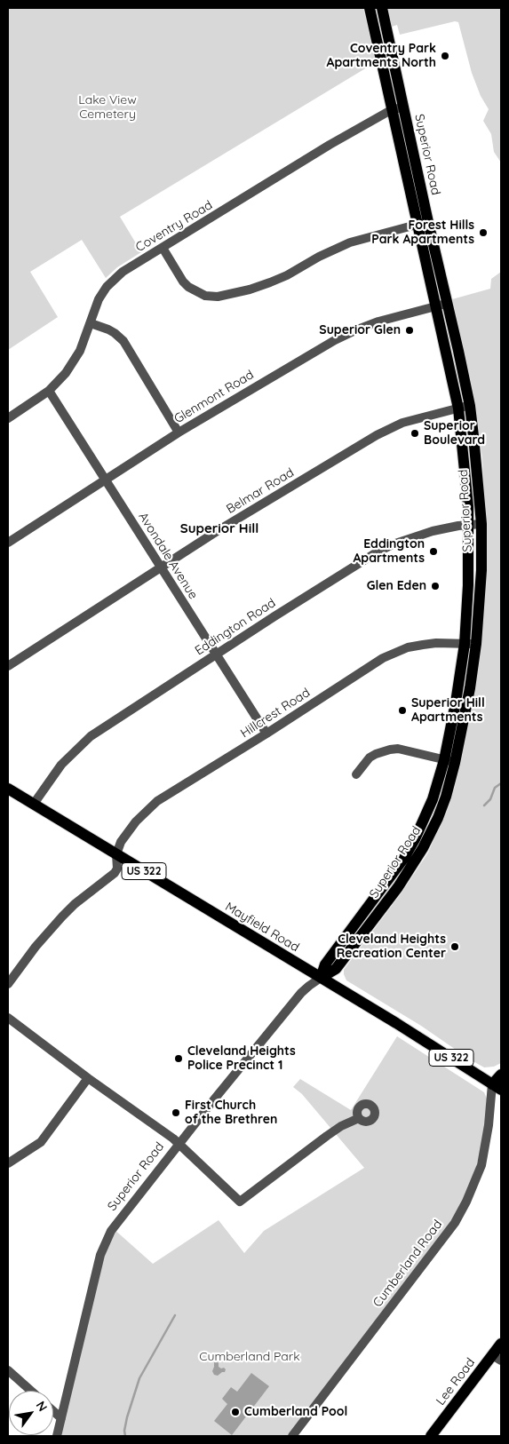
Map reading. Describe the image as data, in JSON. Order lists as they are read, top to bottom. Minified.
{"streets":{"main road":["Superior Road","US 322","Mayfield Road","Lee Road"],"street":["Coventry Road","Glenmont Road","Belmar Road","Avondale Avenue","Eddington Road","Hillcrest Road","Cumberland Road"]},"crossings":[["Superior Road","Coventry Road"],["Superior Road","Glenmont Road"],["Superior Road","Belmar Road"],["Superior Road","Eddington Road"],["Superior Road","Hillcrest Road"],["Superior Road","Mayfield Road"],["Coventry Road","Avondale Avenue"],["Glenmont Road","Avondale Avenue"],["Belmar Road","Avondale Avenue"],["Avondale Avenue","Eddington Road"],["Avondale Avenue","Hillcrest Road"],["Eddington Road","Mayfield Road"],["Hillcrest Road","Mayfield Road"],["Mayfield Road","Cumberland Road"]],"districts":["Superior Hill"],"parks":["Lake View Cemetery","Cumberland Park"],"places":["Coventry Park Apartments North","Forest Hills Park Apartments","Superior Glen","Superior Boulevard","Eddington Apartments","Glen Eden","Superior Hill Apartments","Cleveland Heights Recreation Center","Cleveland Heights Police Precinct 1","First Church of the Brethren","Cumberland Pool"],"north":"top right"}
